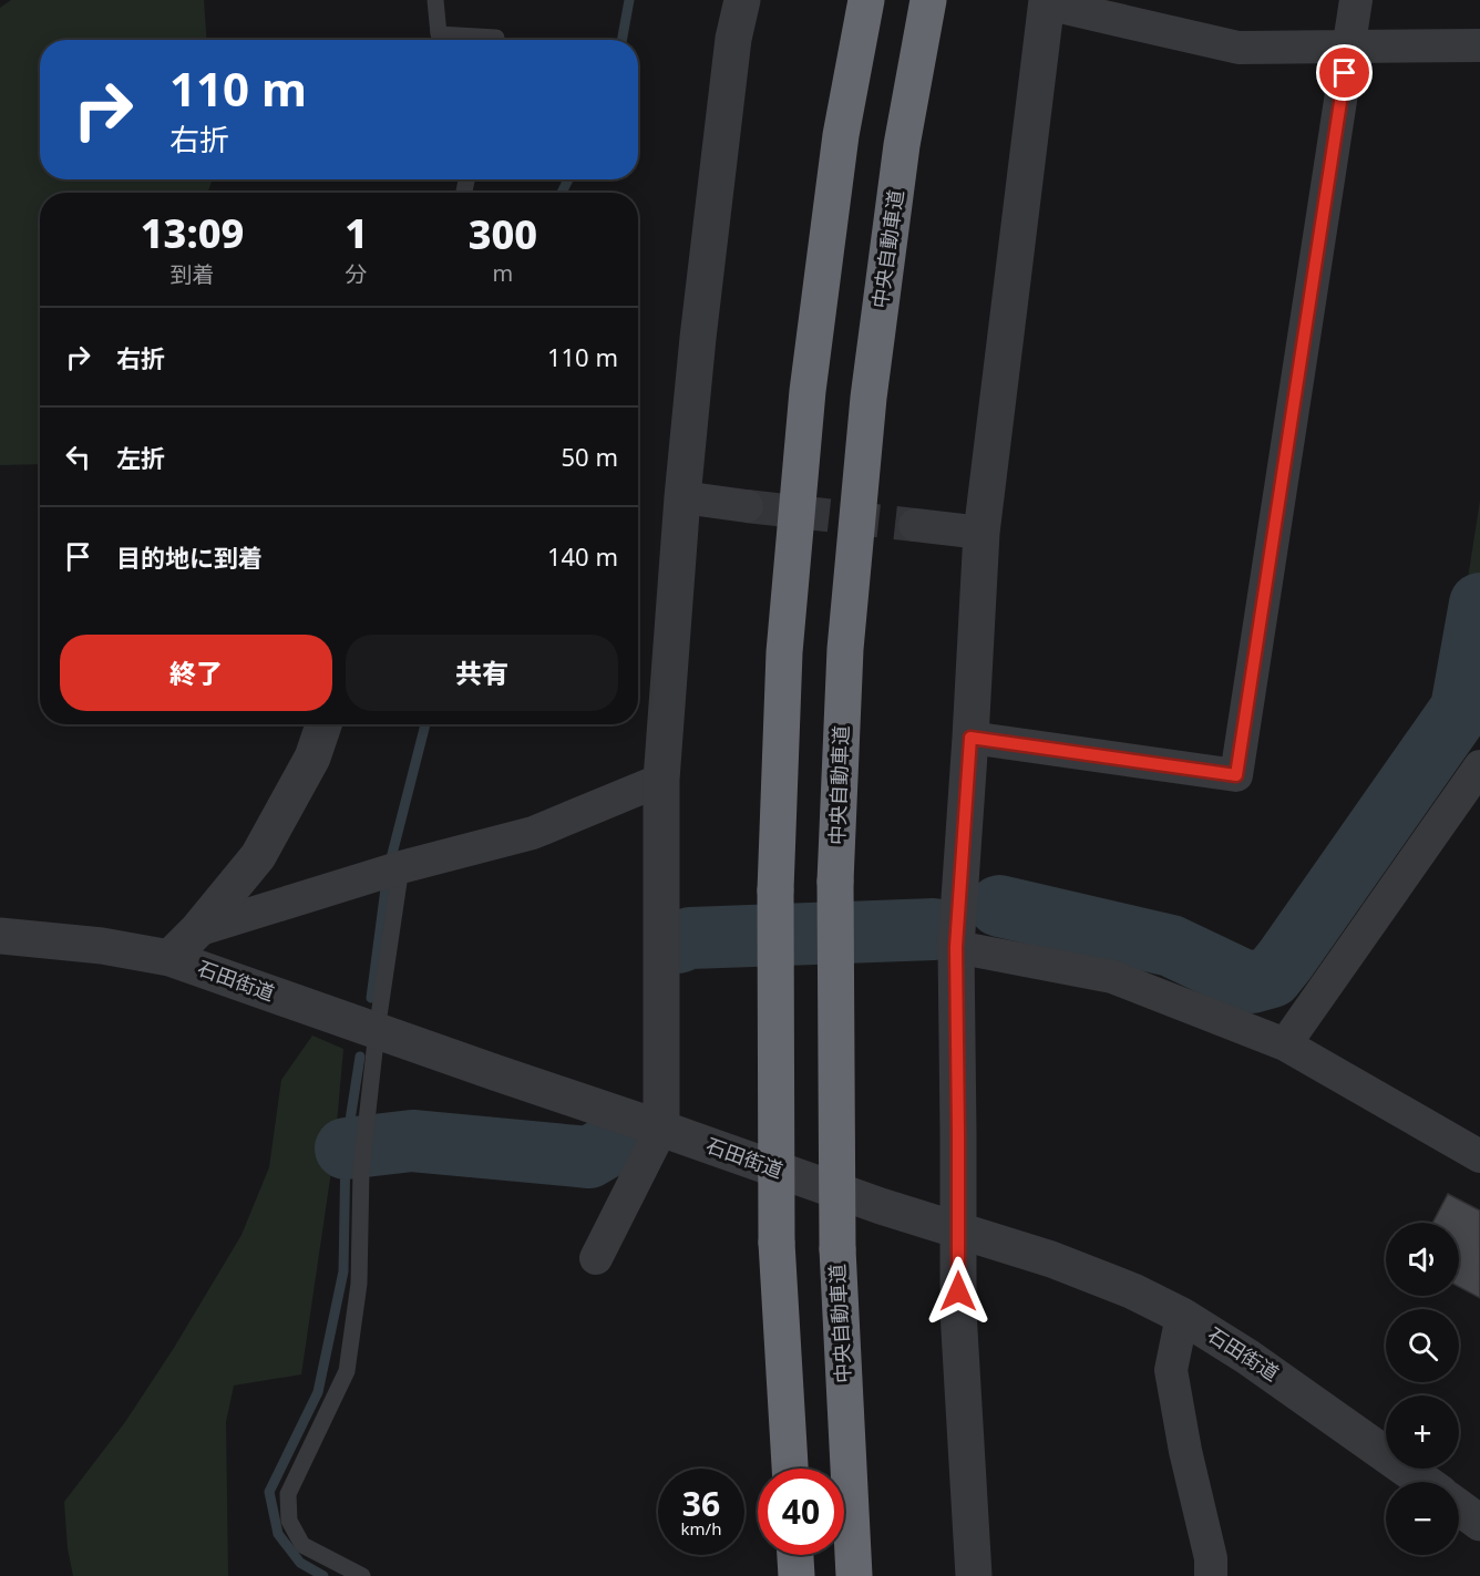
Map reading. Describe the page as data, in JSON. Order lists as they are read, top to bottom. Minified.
{"streets":{"highway":["中央自動車道"],"street":["石田街道"]},"page":{"turn":["110 m","右折"],"eta":["13:09","到着","1","分","300","m"],"list":[{"name":"右折","value":"110 m"},{"name":"左折","value":"50 m"},{"name":"目的地に到着","value":"140 m"}],"buttons":["終了","共有"],"map_buttons":["+","−"],"speed":"36 km/h","limit":"40"}}
